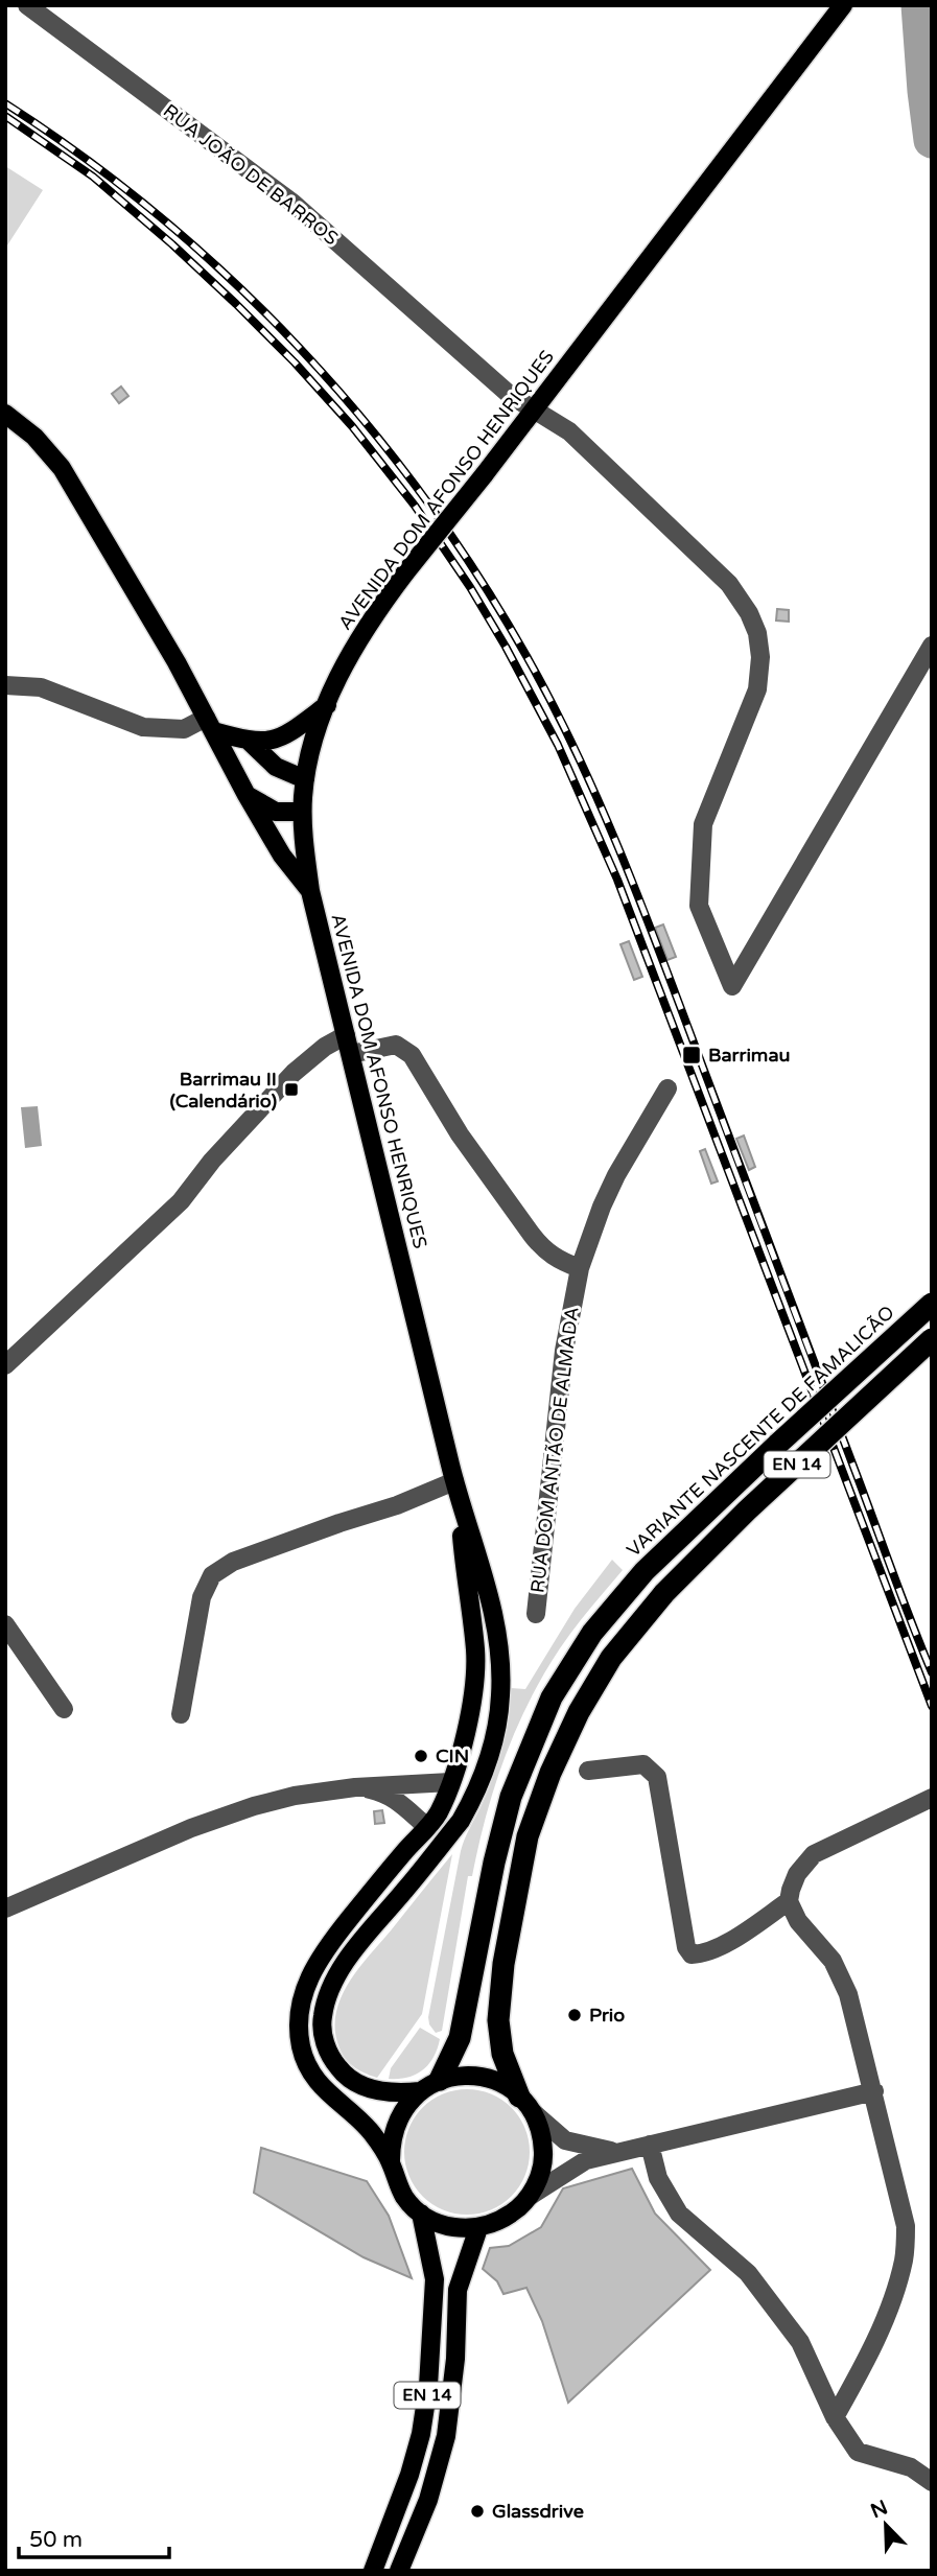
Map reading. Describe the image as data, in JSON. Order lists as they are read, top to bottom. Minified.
{"streets":{"highway":["VARIANTE NASCENTE DE FAMALICÃO","EN 14"],"main road":["AVENIDA DOM AFONSO HENRIQUES"],"street":["RUA JOÃO DE BARROS","RUA DOM ANTÃO DE ALMADA"]},"crossings":[["RUA JOÃO DE BARROS","AVENIDA DOM AFONSO HENRIQUES"],["AVENIDA DOM AFONSO HENRIQUES","VARIANTE NASCENTE DE FAMALICÃO"],["AVENIDA DOM AFONSO HENRIQUES","EN 14"],["VARIANTE NASCENTE DE FAMALICÃO","EN 14"]],"places":{"transit":["Barrimau","Barrimau II (Calendário)"],"other":["CIN","Prio","Glassdrive"]},"scale_bar":"50 m","north":"top left"}
